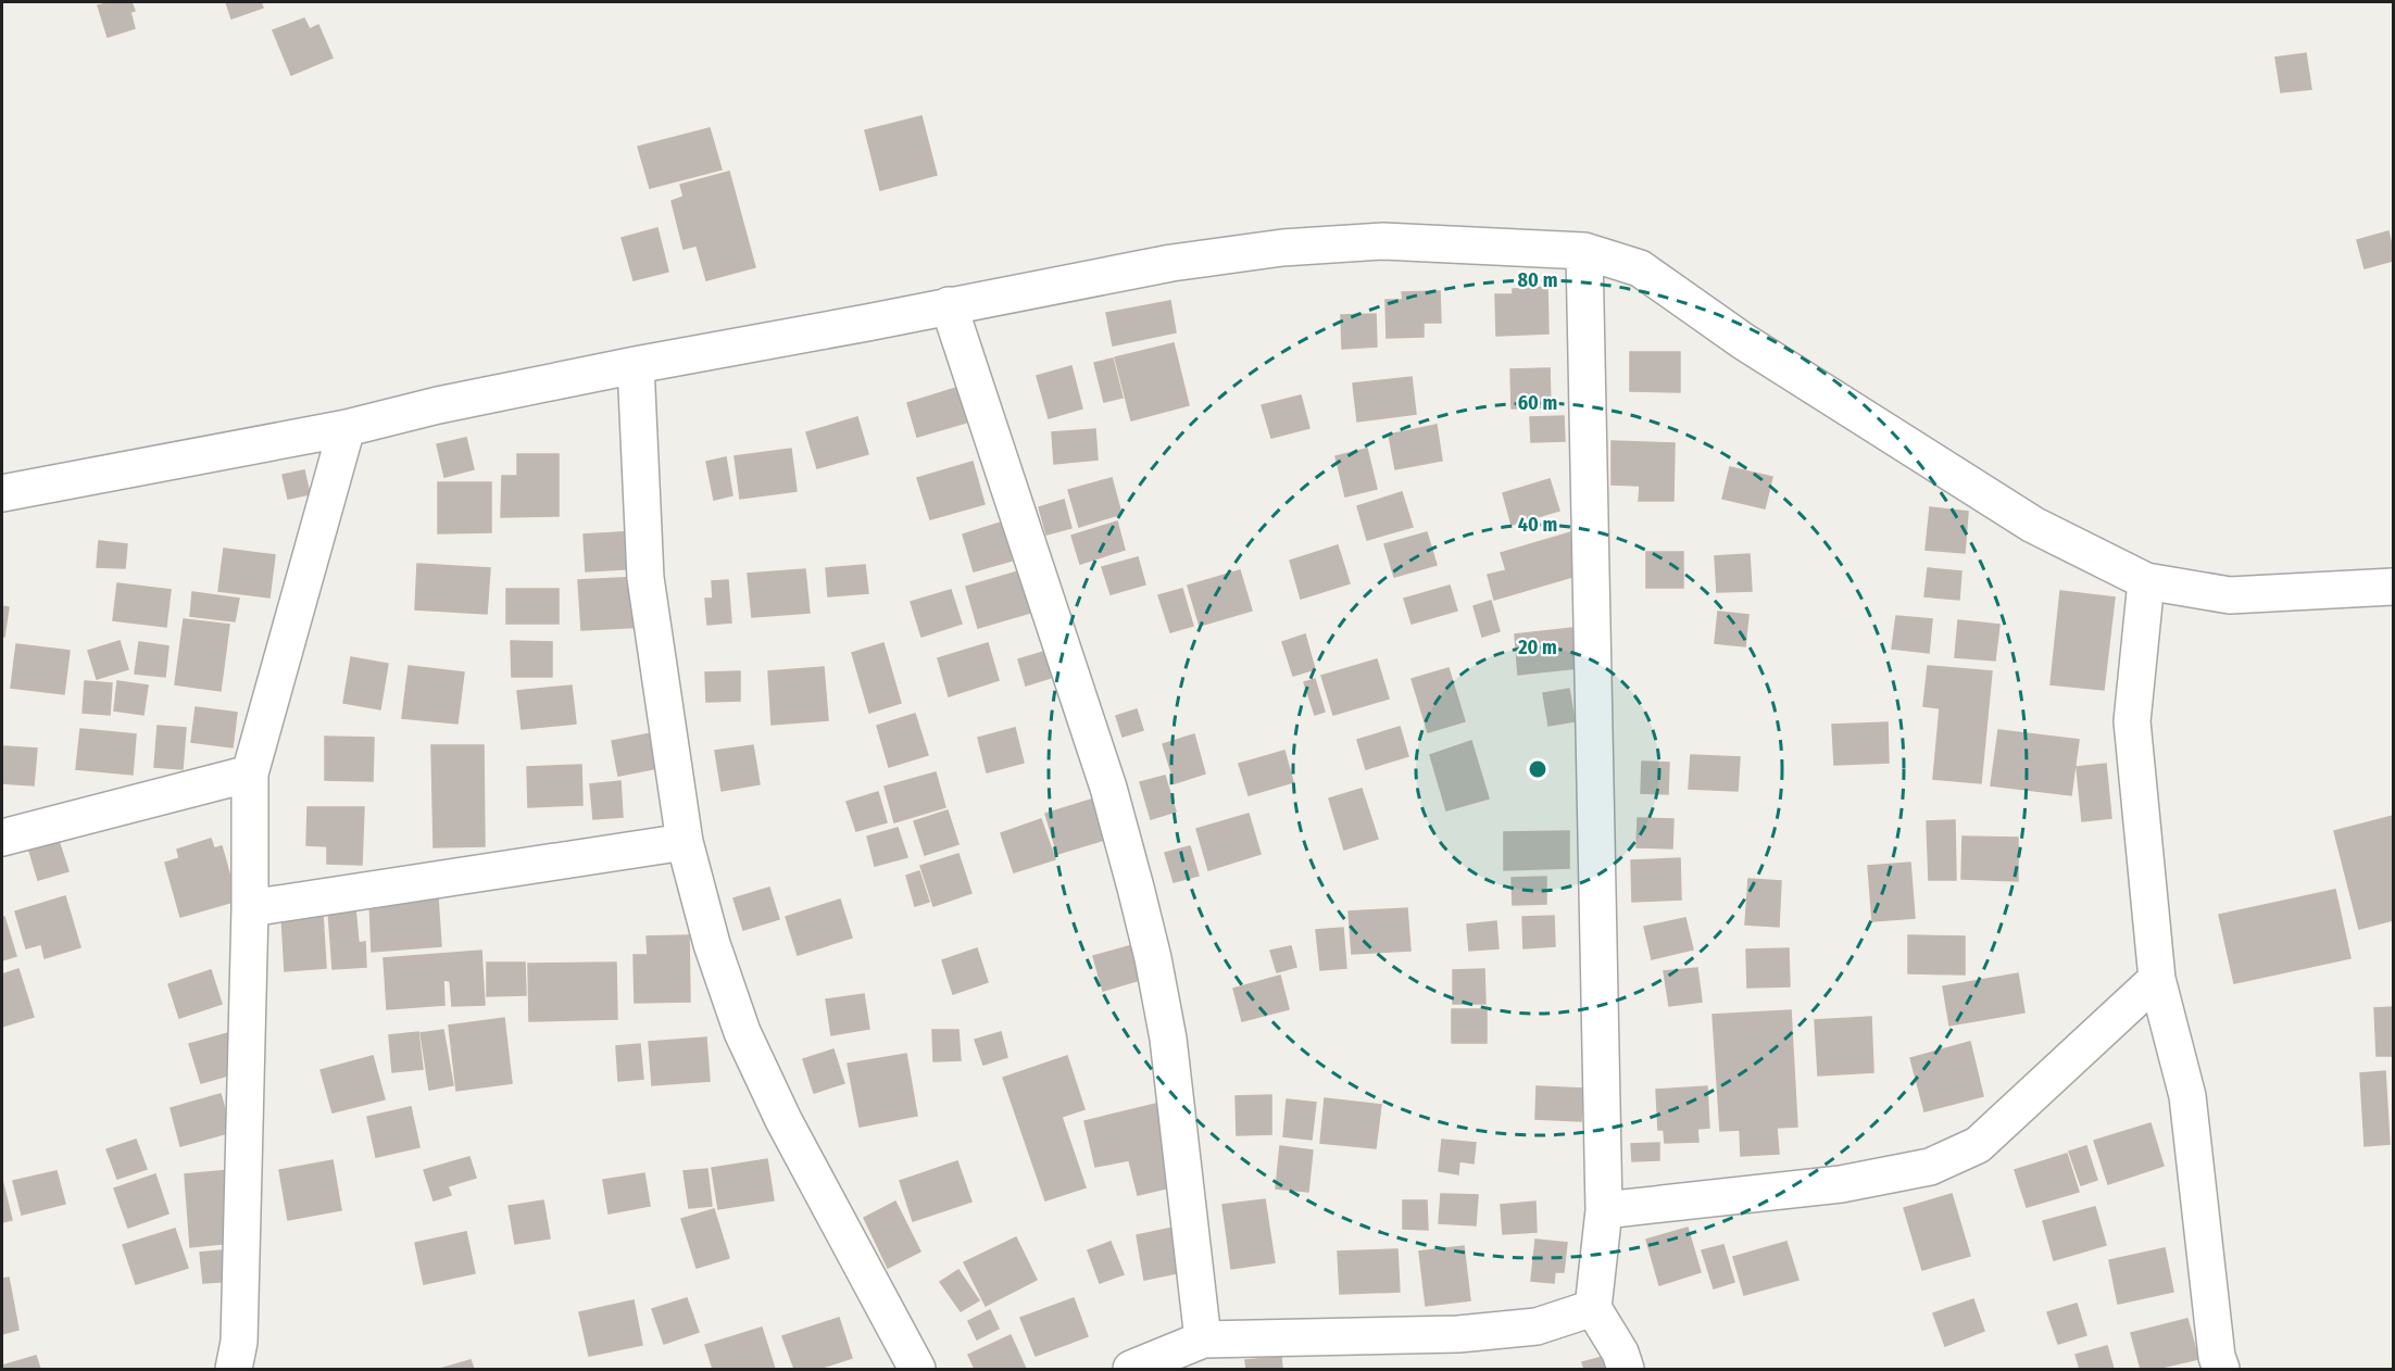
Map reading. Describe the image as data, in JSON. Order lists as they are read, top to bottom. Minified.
{"rings":["80 m","60 m","40 m","20 m"]}
